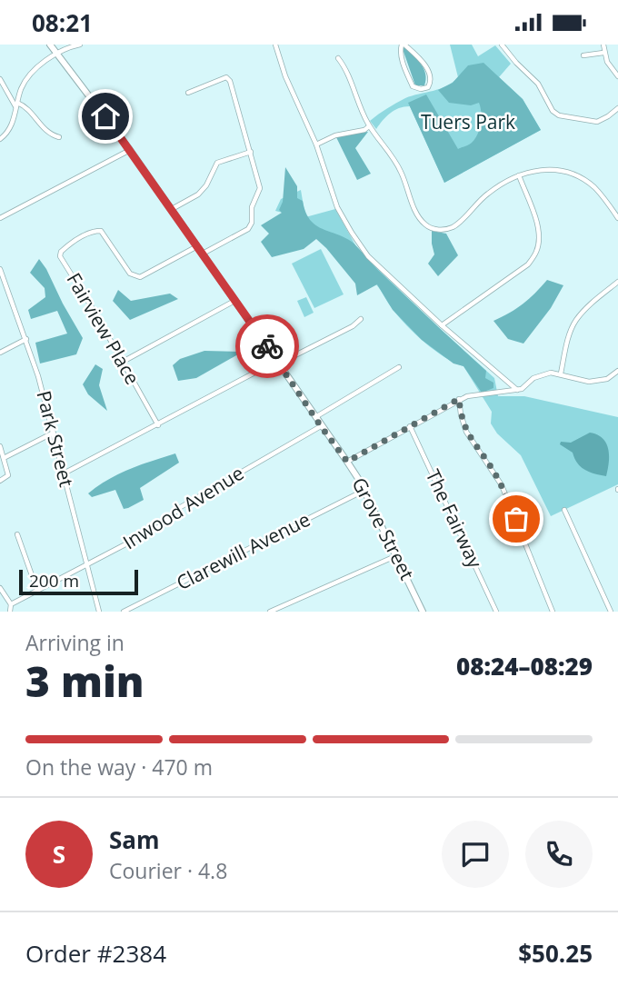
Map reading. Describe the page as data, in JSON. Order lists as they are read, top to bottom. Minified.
{"streets":{"main road":["Grove Street"],"street":["Fairview Place","Park Street","Inwood Avenue","The Fairway","Clarewill Avenue"]},"crossings":[["Fairview Place","Grove Street"],["Park Street","Inwood Avenue"],["Inwood Avenue","Grove Street"],["Grove Street","Clarewill Avenue"]],"parks":["Tuers Park"],"scale_bar":"200 m","page":{"status":"08:21","scale":"200 m","heading":["3 min","Arriving in","08:24–08:29"],"panel":["Sam","Courier · 4.8","Order #2384","$50.25"],"bar":"On the way · 470 m","round":"S"}}
